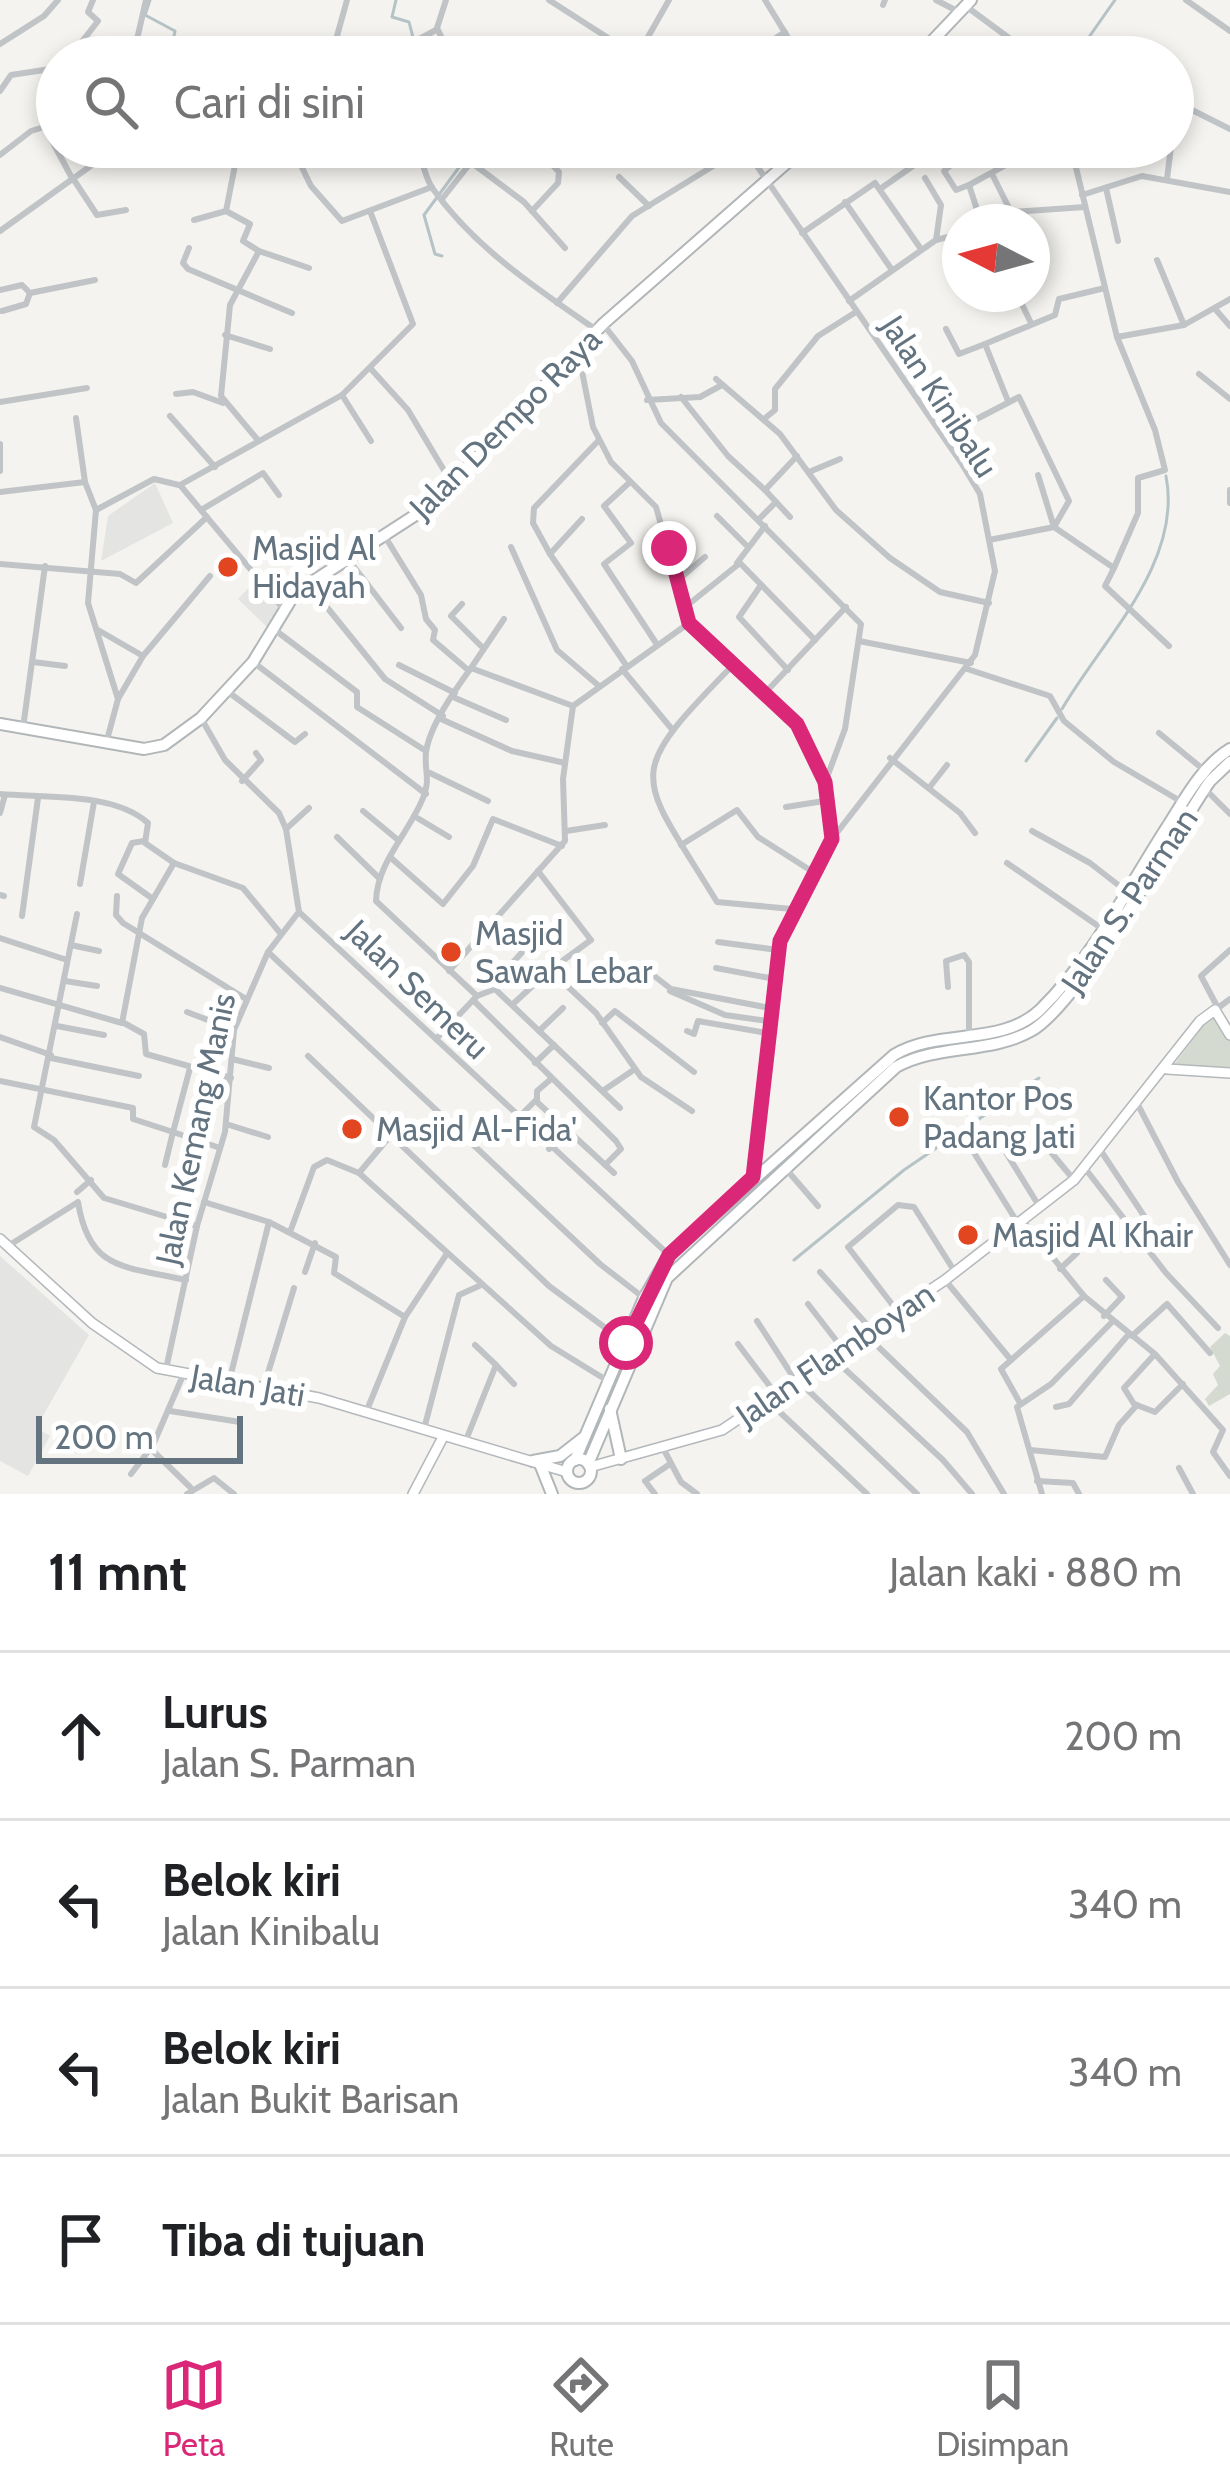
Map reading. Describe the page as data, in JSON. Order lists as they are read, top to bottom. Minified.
{"streets":{"main road":["Jalan Dempo Raya","Jalan S. Parman"],"street":["Jalan Kinibalu","Jalan Semeru","Jalan Kemang Manis","Jalan Flamboyan","Jalan Jati"]},"crossings":[["Jalan Kinibalu","Jalan Dempo Raya"],["Jalan Dempo Raya","Jalan Semeru"],["Jalan S. Parman","Jalan Flamboyan"],["Jalan Semeru","Jalan Kemang Manis"],["Jalan Kemang Manis","Jalan Jati"]],"places":["Masjid Al Hidayah","Masjid Sawah Lebar","Kantor Pos Padang Jati","Masjid Al-Fida'","Masjid Al Khair"],"scale_bar":"200 m","north":"left","page":{"search":"Cari di sini","scale":"200 m","heading":["11 mnt","Jalan kaki · 880 m"],"list":[["Lurus","Jalan S. Parman","200 m"],["Belok kiri","Jalan Kinibalu","340 m"],["Belok kiri","Jalan Bukit Barisan","340 m"],"Tiba di tujuan"],"nav":["Peta","Rute","Disimpan"]}}
